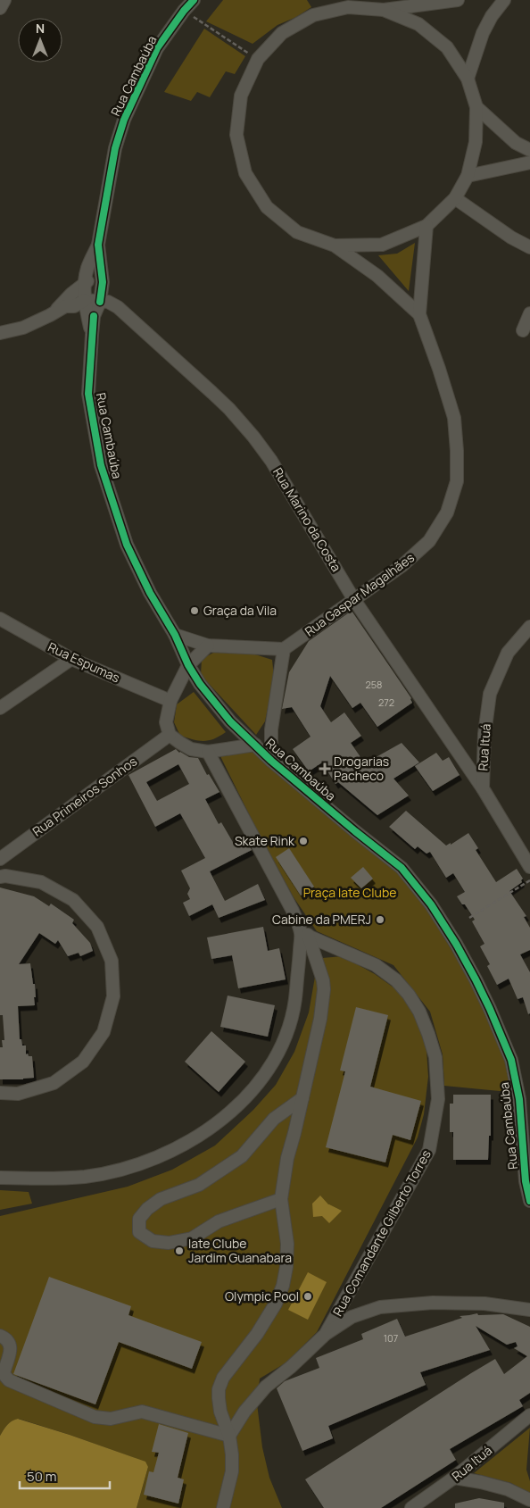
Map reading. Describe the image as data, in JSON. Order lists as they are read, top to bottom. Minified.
{"streets":{"street":["Rua Cambaúba","Rua Marino da Costa","Rua Gaspar Magalhães","Rua Espumas","Rua Ituá","Rua Primeiros Sonhos","Rua Comandante Gilberto Torres"]},"crossings":[["Rua Cambaúba","Rua Marino da Costa"],["Rua Marino da Costa","Rua Gaspar Magalhães"],["Rua Marino da Costa","Rua Ituá"]],"parks":["Praça Iate Clube"],"places":{"other":["Graça da Vila","Skate Rink","Cabine da PMERJ","Iate Clube Jardim Guanabara","Olympic Pool"],"health":["Drogarias Pacheco"]},"house_numbers":["258","272","107"],"scale_bar":"50 m","north":"top"}
